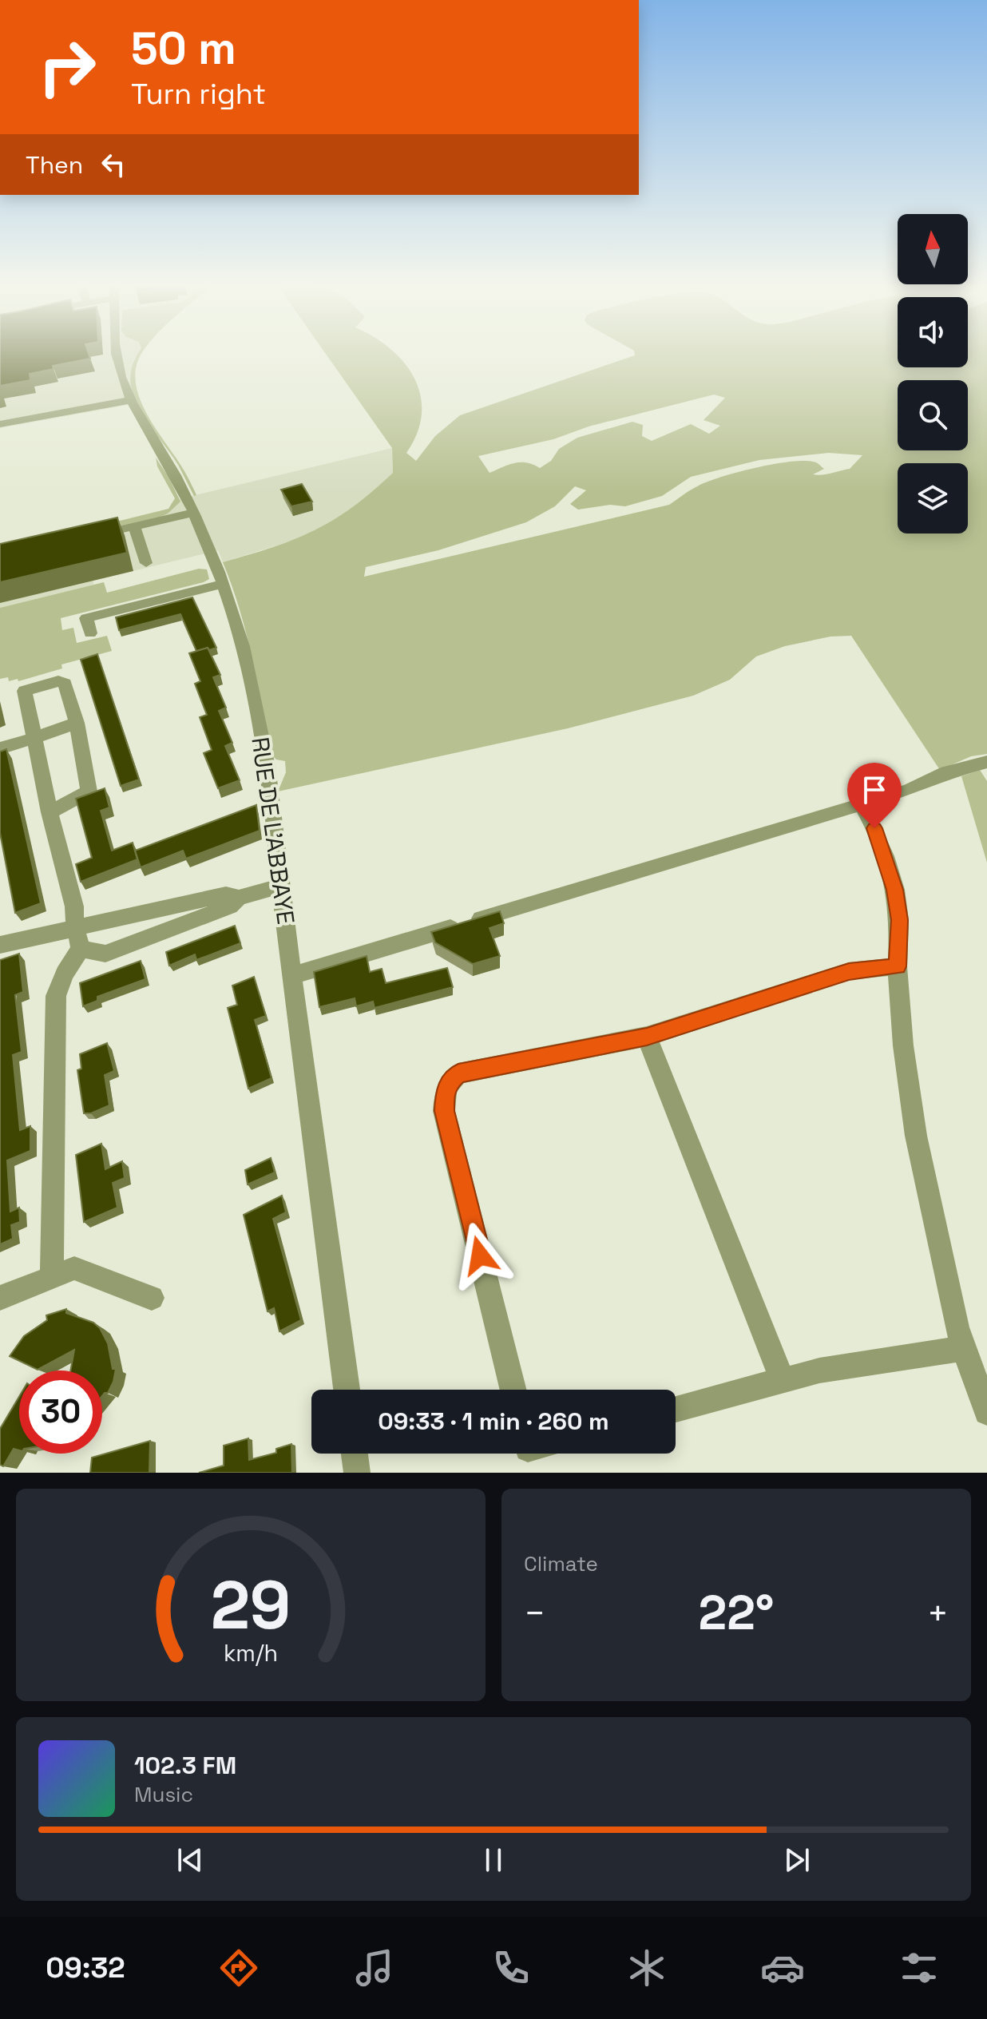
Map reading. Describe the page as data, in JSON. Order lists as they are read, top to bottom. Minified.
{"streets":{"street":["RUE DE L'ABBAYE"]},"north":"top","page":{"turn":["50 m","Turn right"],"then":"Then","limit":"30","trip":"09:33 · 1 min · 260 m","tile":"Climate","heat":["−","22°","+"],"song":["102.3 FM","Music"],"tabs":"09:32","gauge":["29","km/h"]}}
